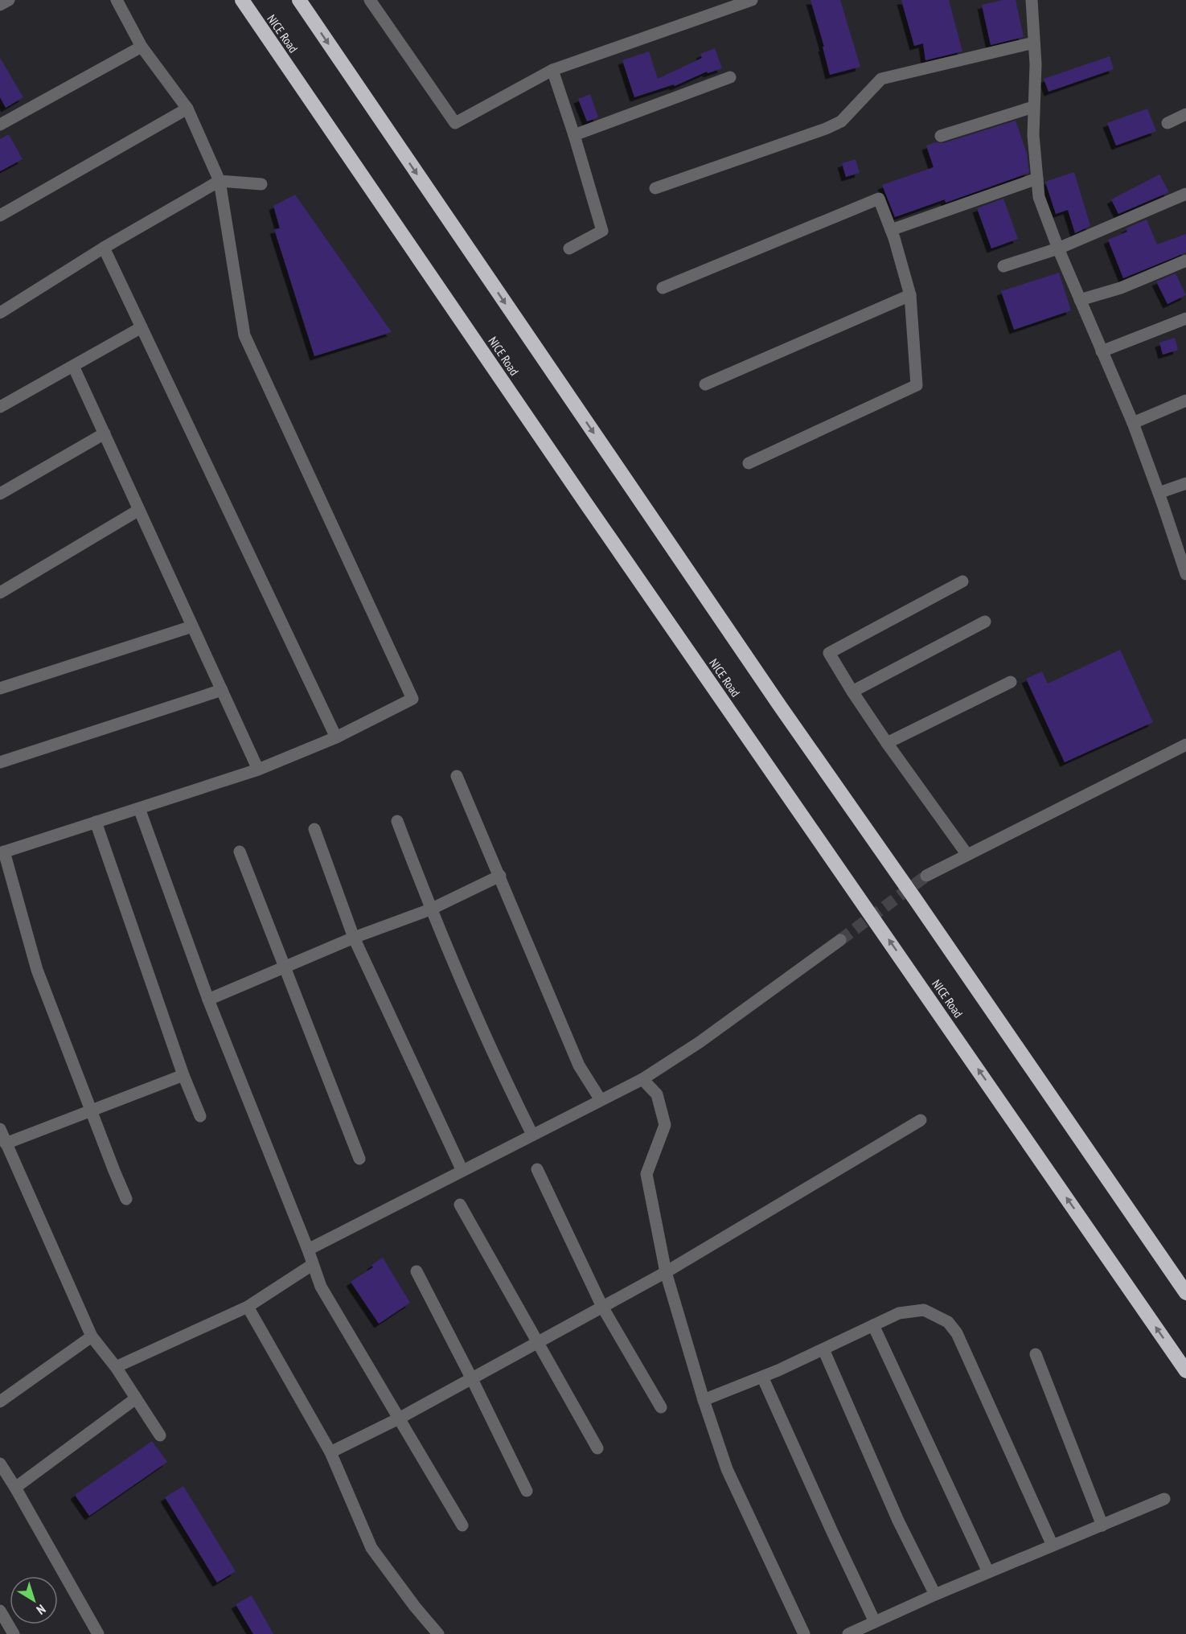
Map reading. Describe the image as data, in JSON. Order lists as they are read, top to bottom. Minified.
{"streets":{"highway":["NICE Road"]},"north":"bottom right"}
